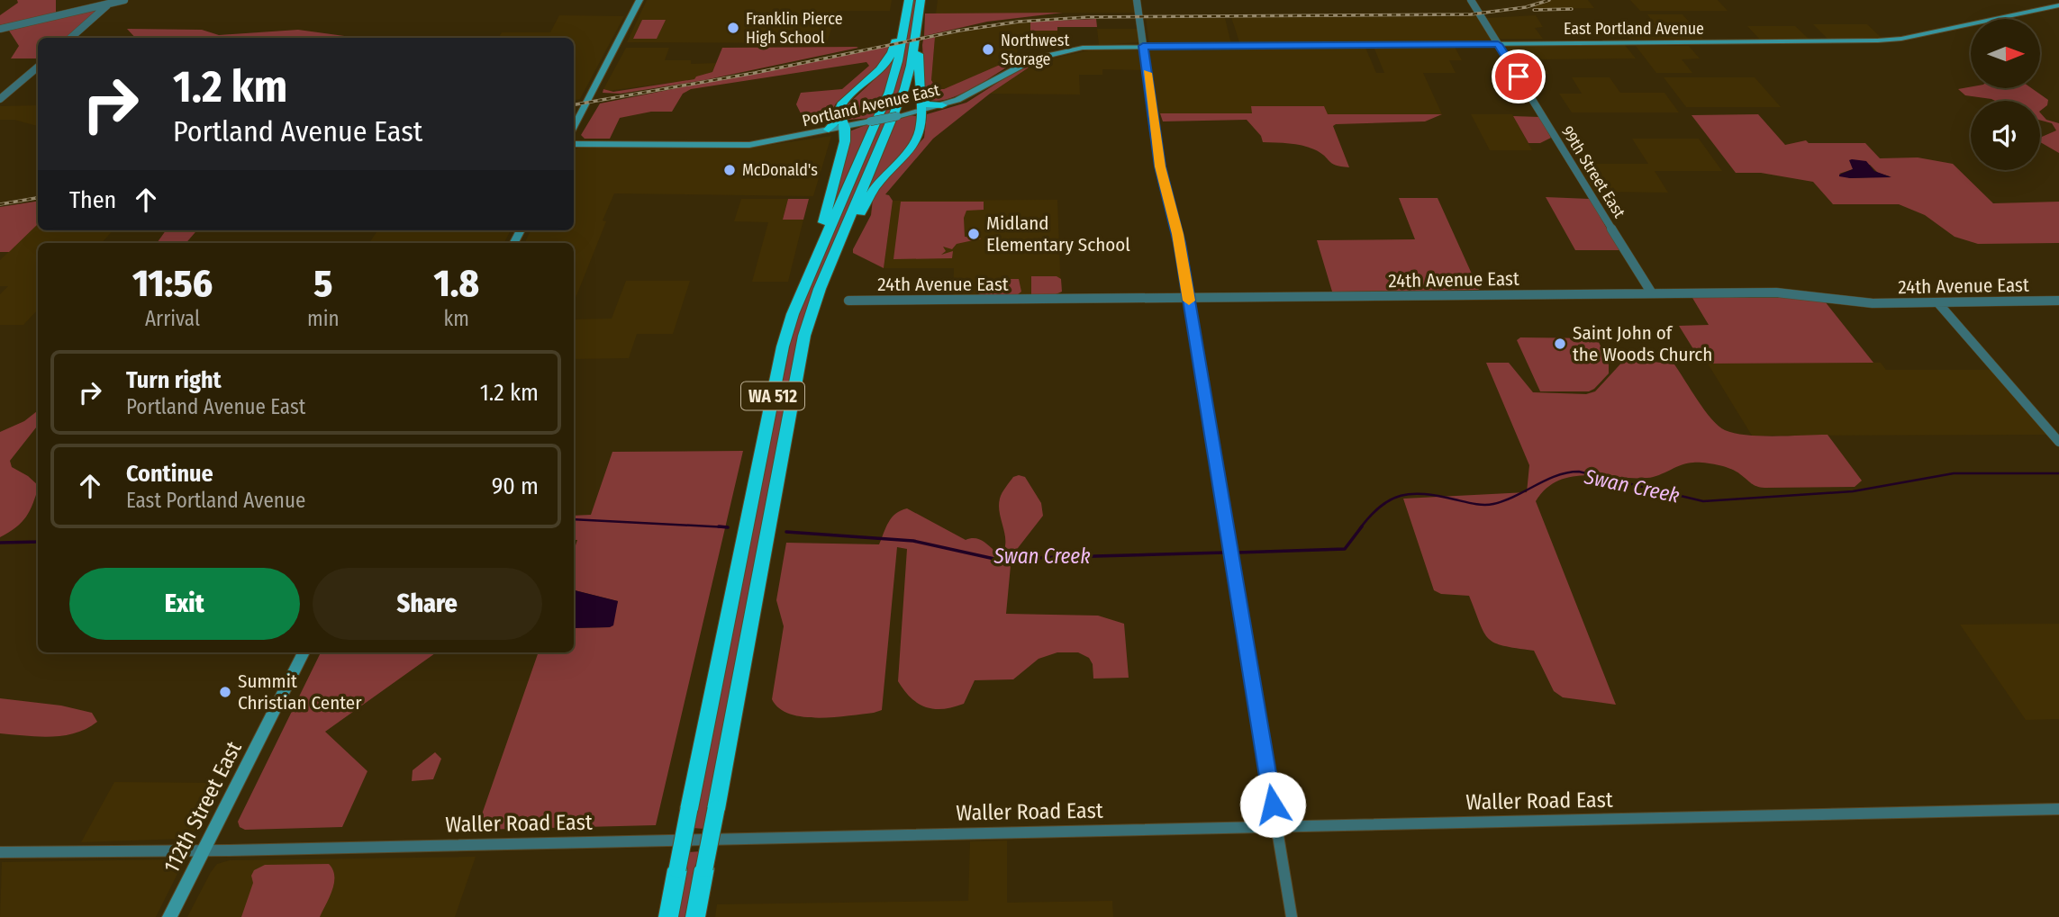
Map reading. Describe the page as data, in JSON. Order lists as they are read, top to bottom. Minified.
{"streets":{"highway":["WA 512"],"main road":["East Portland Avenue","Portland Avenue East","112th Street East"],"street":["99th Street East","24th Avenue East","Waller Road East"]},"crossings":[["East Portland Avenue","Portland Avenue East"],["East Portland Avenue","99th Street East"],["99th Street East","24th Avenue East"],["Waller Road East","112th Street East"]],"water":["Swan Creek"],"places":["Franklin Pierce High School","Northwest Storage","McDonald's","Midland Elementary School","Saint John of the Woods Church","Summit Christian Center"],"north":"right","page":{"turn":["1.2 km","Portland Avenue East"],"then":"Then","eta":["11:56","Arrival","5","min","1.8","km"],"list":[{"name":"Turn right","note":"Portland Avenue East","value":"1.2 km"},{"name":"Continue","note":"East Portland Avenue","value":"90 m"}],"buttons":["Exit","Share"]}}
